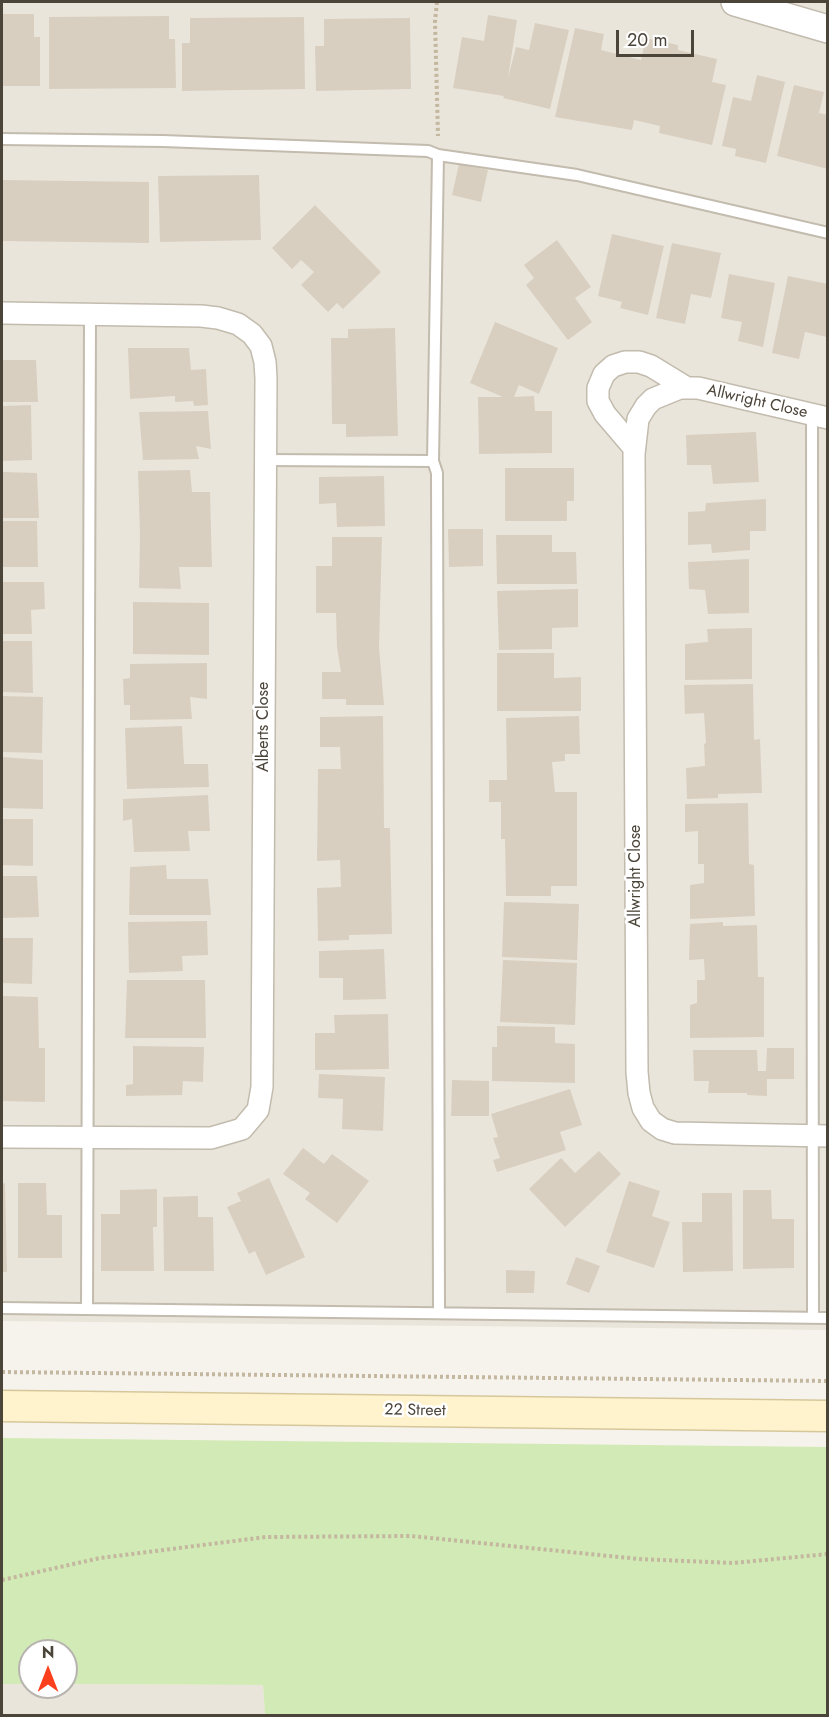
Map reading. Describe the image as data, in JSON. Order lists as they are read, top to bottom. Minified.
{"streets":{"main road":["22 Street"],"street":["Allwright Close","Alberts Close"]},"scale_bar":"20 m","north":"top"}
